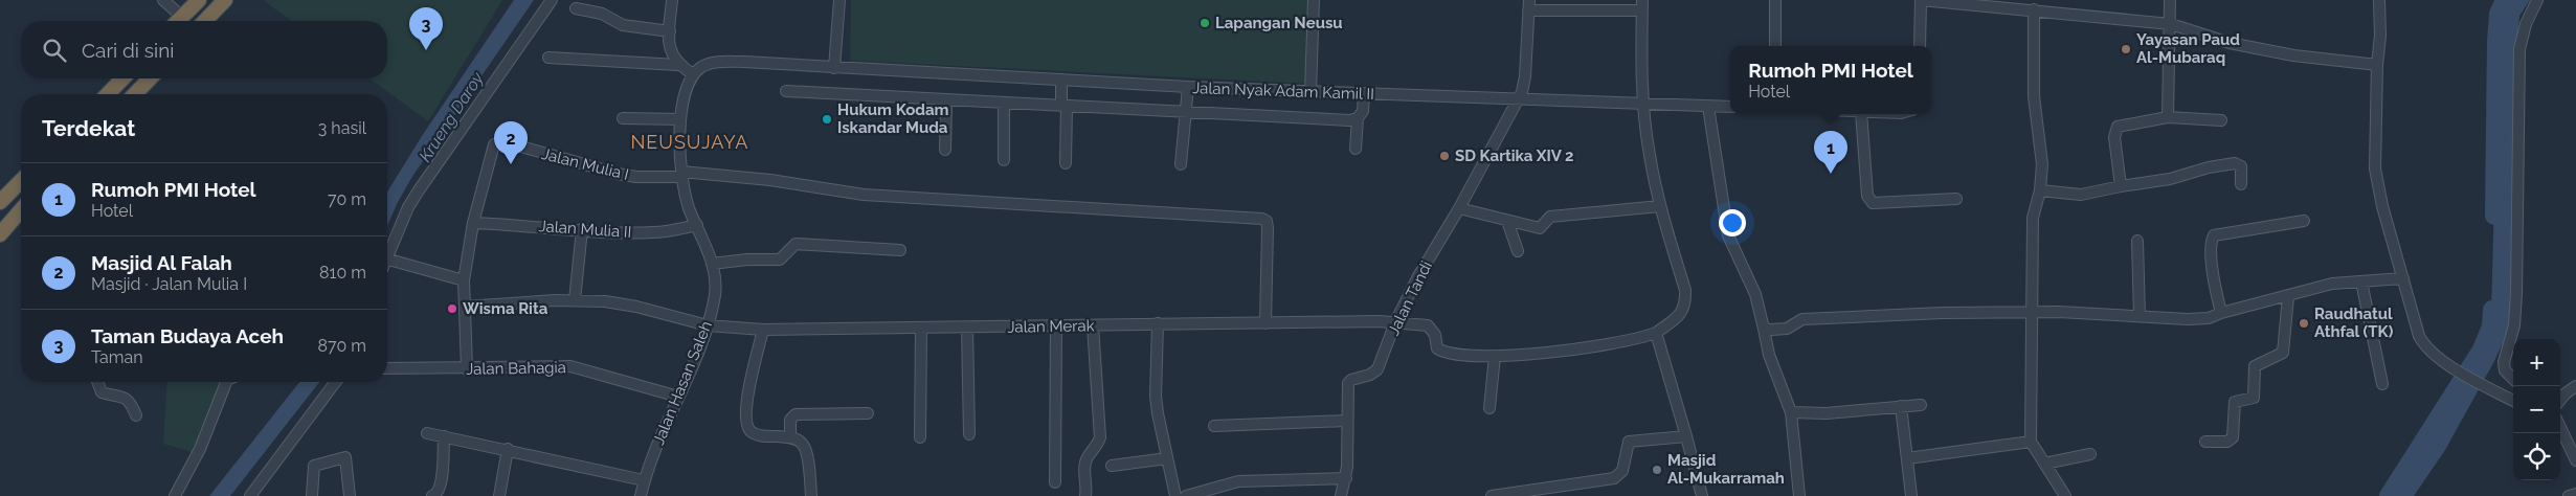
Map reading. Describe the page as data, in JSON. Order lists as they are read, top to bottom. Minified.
{"streets":{"street":["Jalan Nyak Adam Kamil II","Jalan Mulia I","Jalan Mulia II","Jalan Tandi","Jalan Merak","Jalan Bahagia","Jalan Hasan Saleh"]},"crossings":[["Jalan Nyak Adam Kamil II","Jalan Tandi"],["Jalan Mulia I","Jalan Mulia II"],["Jalan Mulia I","Jalan Merak"],["Jalan Mulia I","Jalan Hasan Saleh"],["Jalan Mulia II","Jalan Hasan Saleh"],["Jalan Tandi","Jalan Merak"],["Jalan Merak","Jalan Hasan Saleh"],["Jalan Bahagia","Jalan Hasan Saleh"]],"districts":["NEUSUJAYA"],"water":["Krueng Daroy"],"places":["Lapangan Neusu","Yayasan Paud Al-Mubaraq","Hukum Kodam Iskandar Muda","SD Kartika XIV 2","Wisma Rita","Raudhatul Athfal (TK)","Masjid Al-Mukarramah"],"page":{"pins":["3","2","1"],"search":"Cari di sini","popup":["Rumoh PMI Hotel","Hotel"],"heading":["Terdekat","3 hasil"],"list":[{"mark":"1","name":"Rumoh PMI Hotel","note":"Hotel","value":"70 m"},{"mark":"2","name":"Masjid Al Falah","note":"Masjid · Jalan Mulia I","value":"810 m"},{"mark":"3","name":"Taman Budaya Aceh","note":"Taman","value":"870 m"}],"map_buttons":["+","−"]}}
